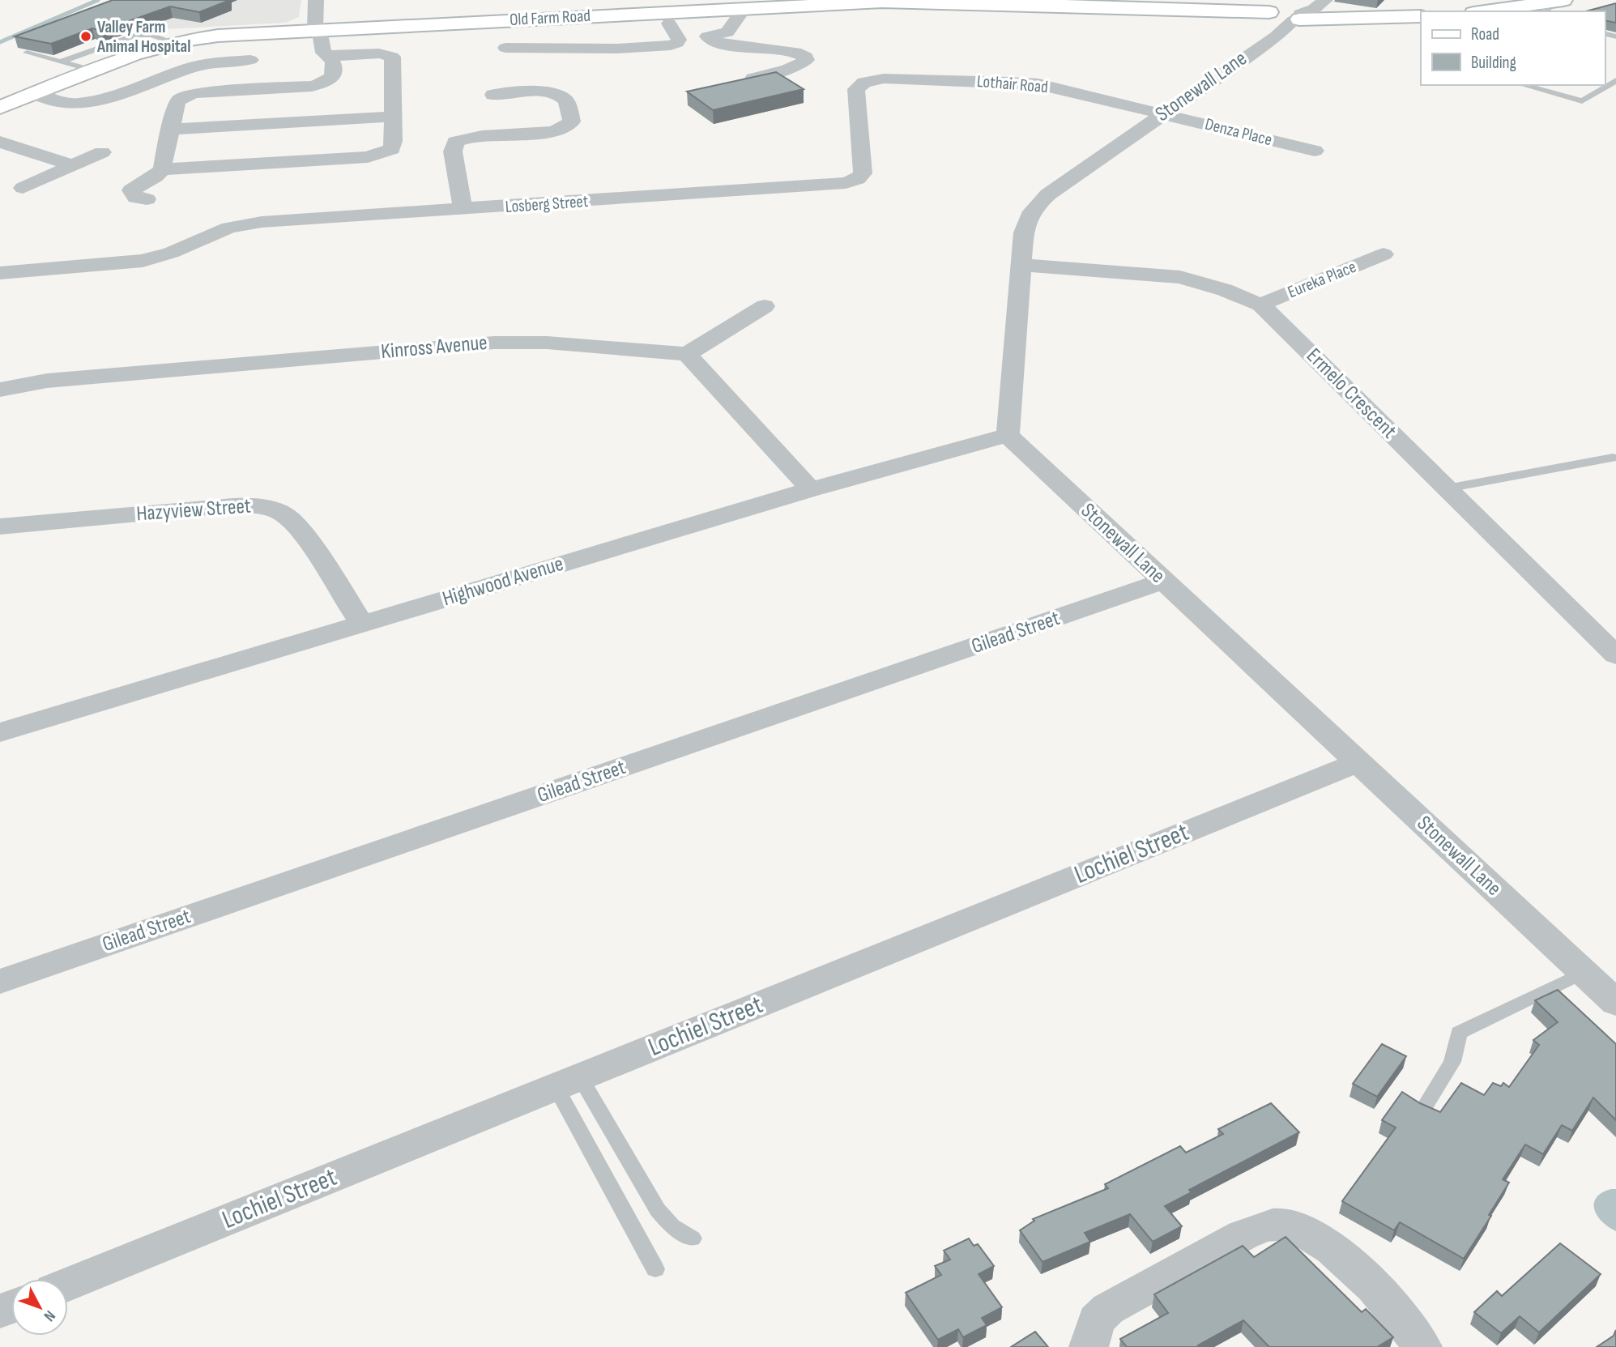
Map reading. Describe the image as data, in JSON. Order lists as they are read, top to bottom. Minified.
{"streets":{"street":["Old Farm Road","Lothair Road","Stonewall Lane","Denza Place","Losberg Street","Eureka Place","Kinross Avenue","Ermelo Crescent","Hazyview Street","Highwood Avenue","Gilead Street","Lochiel Street"]},"crossings":[["Old Farm Road","Stonewall Lane"],["Lothair Road","Stonewall Lane"],["Lothair Road","Denza Place"],["Lothair Road","Losberg Street"],["Stonewall Lane","Denza Place"],["Stonewall Lane","Ermelo Crescent"],["Stonewall Lane","Highwood Avenue"],["Stonewall Lane","Gilead Street"],["Stonewall Lane","Lochiel Street"],["Eureka Place","Ermelo Crescent"],["Hazyview Street","Highwood Avenue"]],"places":["Valley Farm Animal Hospital"],"legend":["Road","Building"],"north":"bottom right"}
